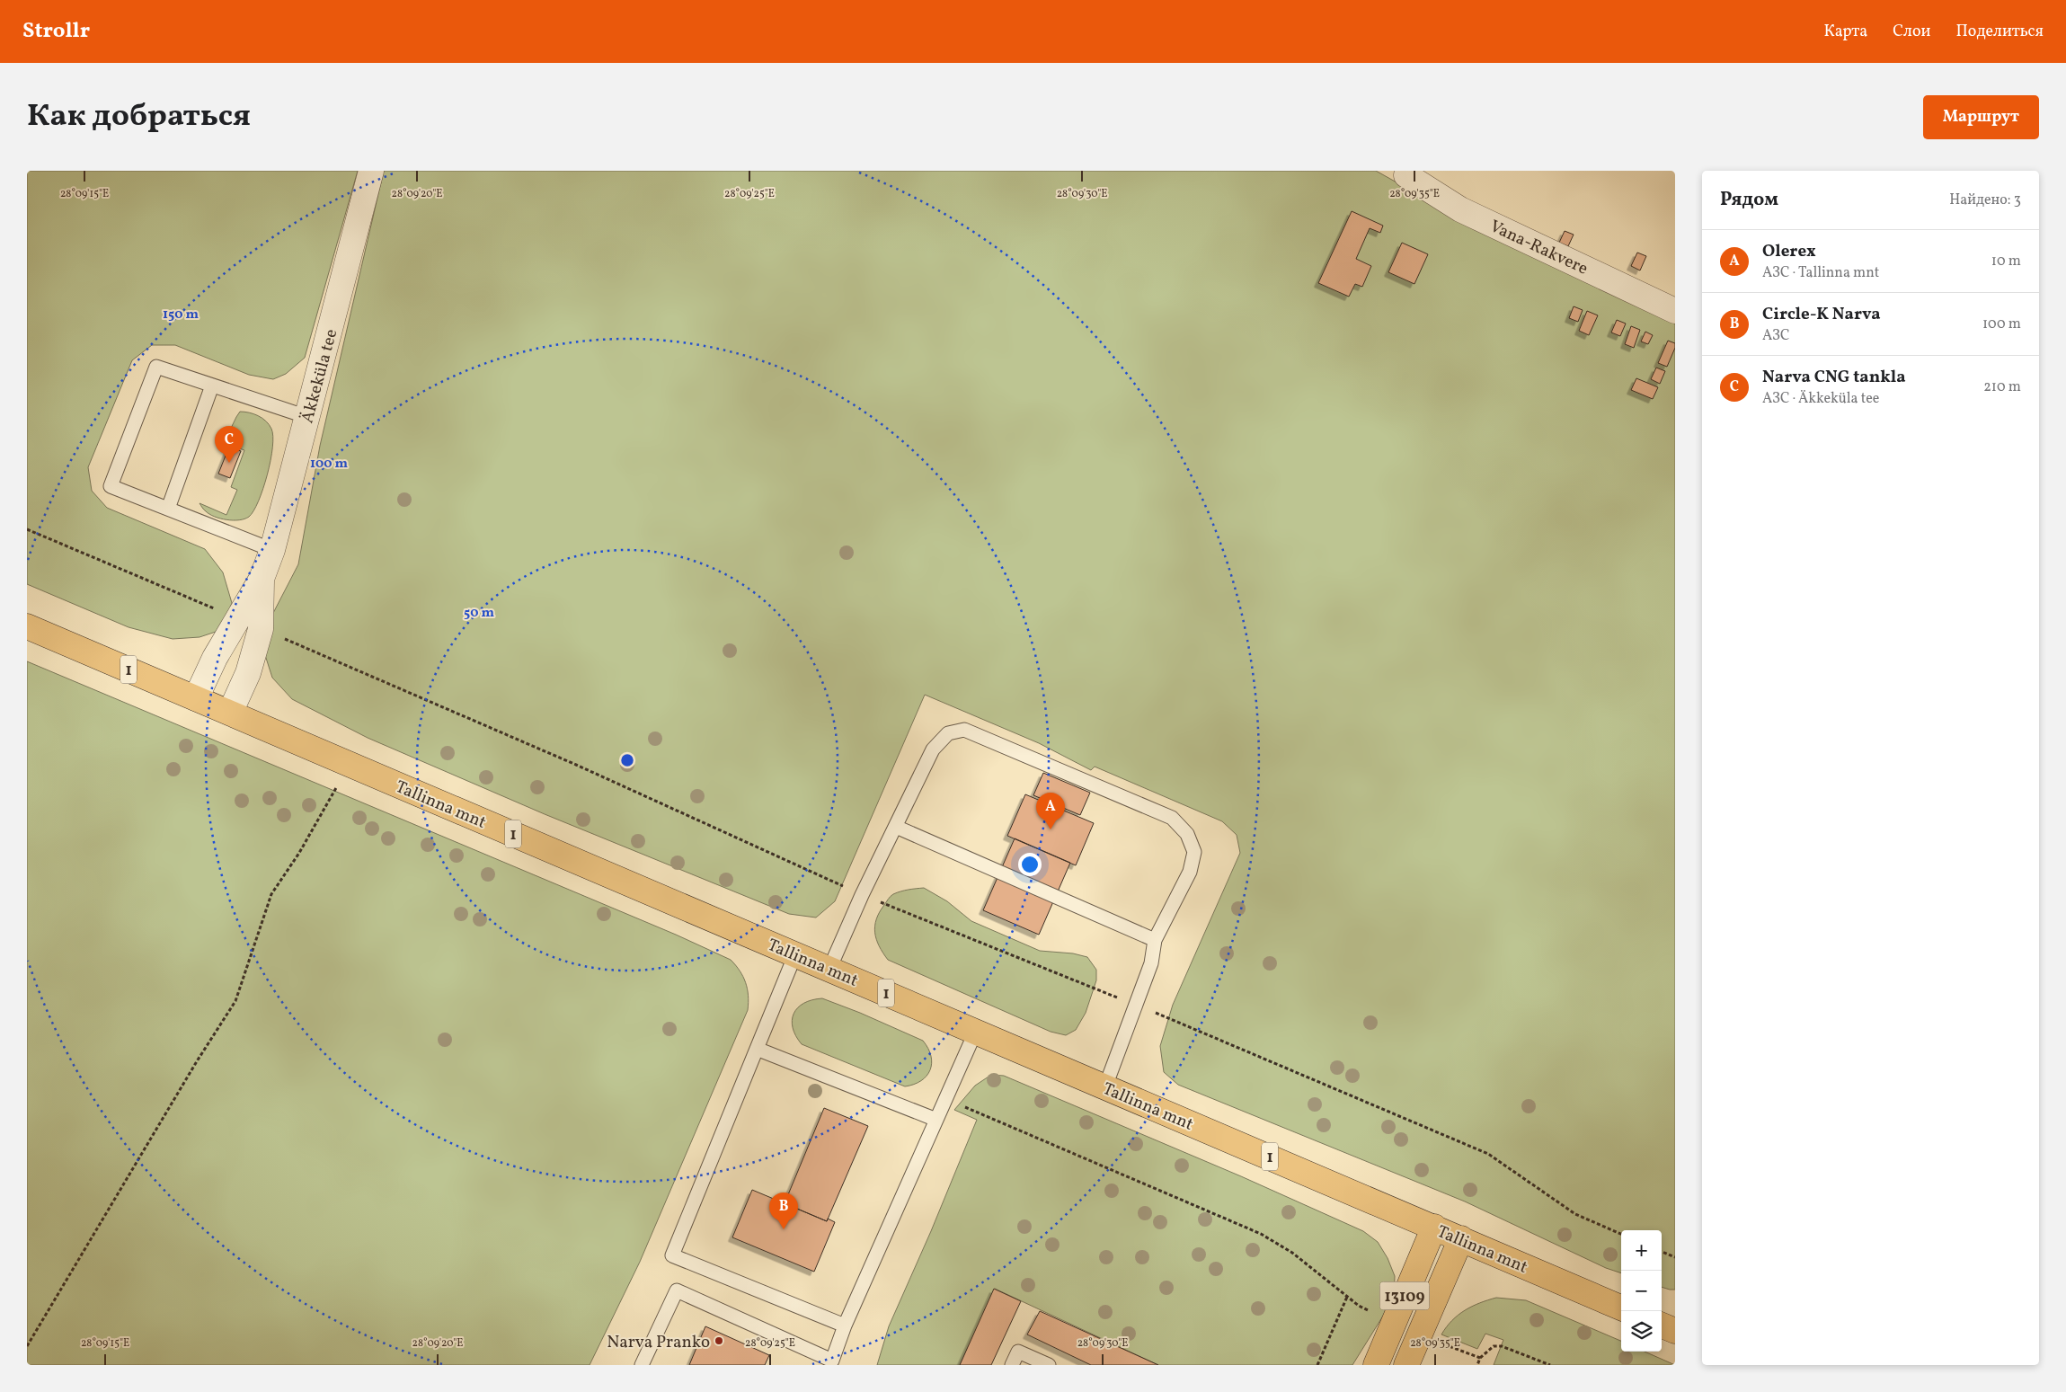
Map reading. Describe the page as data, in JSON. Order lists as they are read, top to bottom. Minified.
{"streets":{"highway":["1","Tallinna mnt","13109"],"street":["Vana-Rakvere","Äkkeküla tee"]},"crossings":[["Äkkeküla tee","Tallinna mnt"],["Tallinna mnt","13109"]],"places":["Narva Pranko"],"page":{"header":"Strollr","nav":["Карта","Слои","Поделиться"],"title":"Как добраться","buttons":"Маршрут","heading":["Рядом","Найдено: 3"],"list":[{"mark":"A","name":"Olerex","note":"АЗС · Tallinna mnt","value":"10 m"},{"mark":"B","name":"Circle-K Narva","note":"АЗС","value":"100 m"},{"mark":"C","name":"Narva CNG tankla","note":"АЗС · Äkkeküla tee","value":"210 m"}],"pins":["C","A","B"],"map_buttons":["+","−"]},"coordinates":["28°09'15\"E","28°09'20\"E","28°09'25\"E","28°09'30\"E","28°09'35\"E"],"rings":["150 m","100 m","50 m"]}
